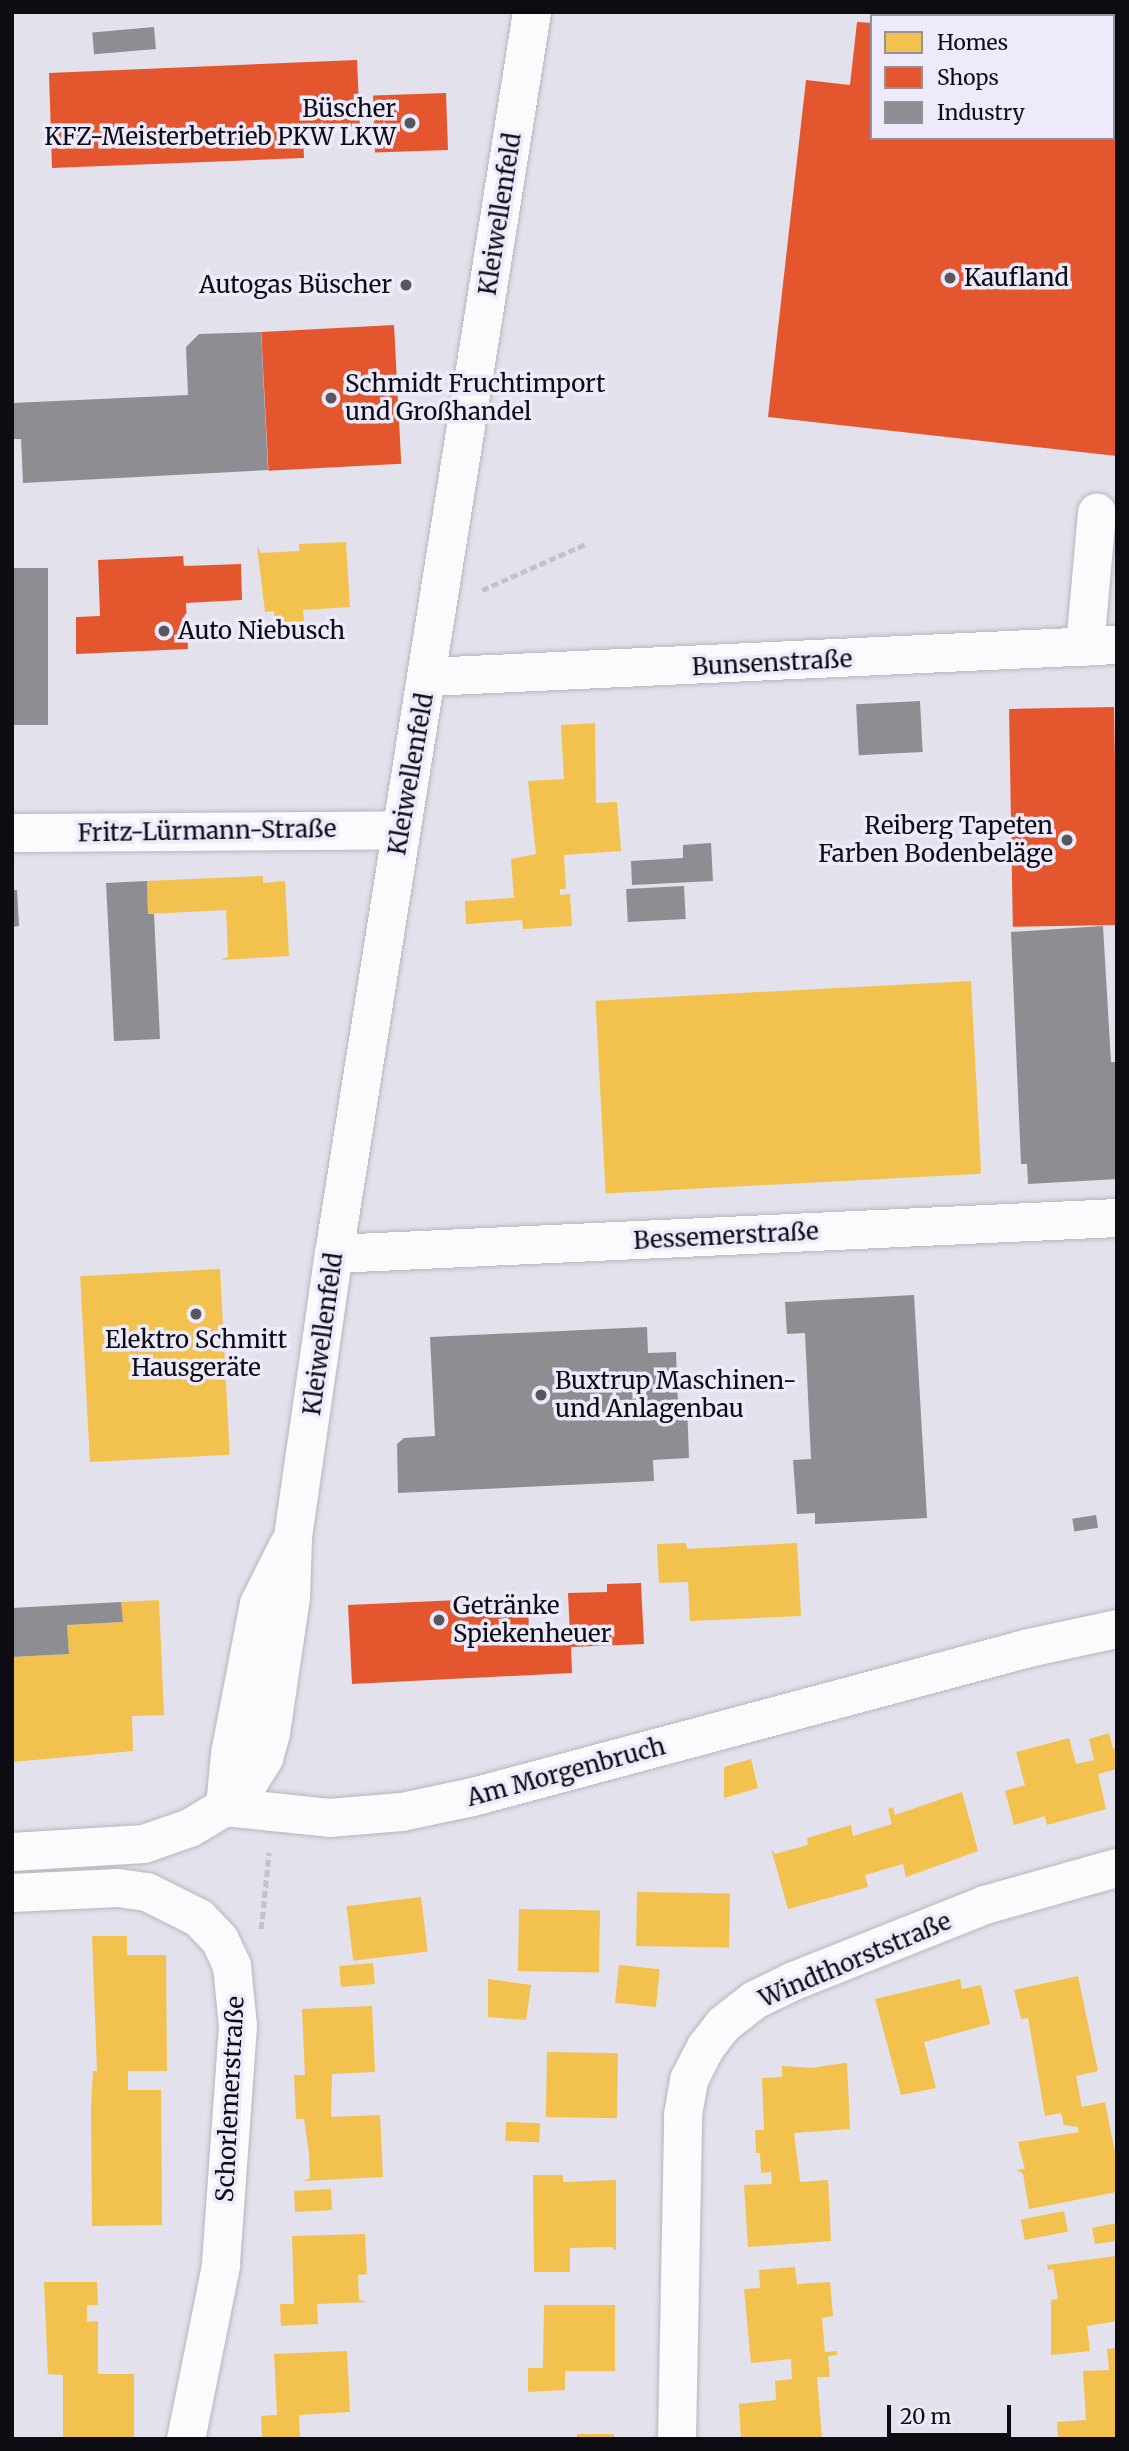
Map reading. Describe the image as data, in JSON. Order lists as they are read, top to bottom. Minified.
{"streets":{"street":["Kleiwellenfeld","Bunsenstraße","Fritz-Lürmann-Straße","Bessemerstraße","Am Morgenbruch","Windthorststraße","Schorlemerstraße"]},"crossings":[["Kleiwellenfeld","Bunsenstraße"],["Kleiwellenfeld","Fritz-Lürmann-Straße"],["Kleiwellenfeld","Bessemerstraße"],["Kleiwellenfeld","Am Morgenbruch"]],"places":["Büscher KFZ-Meisterbetrieb PKW LKW","Kaufland","Autogas Büscher","Schmidt Fruchtimport und Großhandel","Auto Niebusch","Reiberg Tapeten Farben Bodenbeläge","Elektro Schmitt Hausgeräte","Buxtrup Maschinen- und Anlagenbau","Getränke Spiekenheuer"],"legend":["Homes","Shops","Industry"],"scale_bar":"20 m"}
